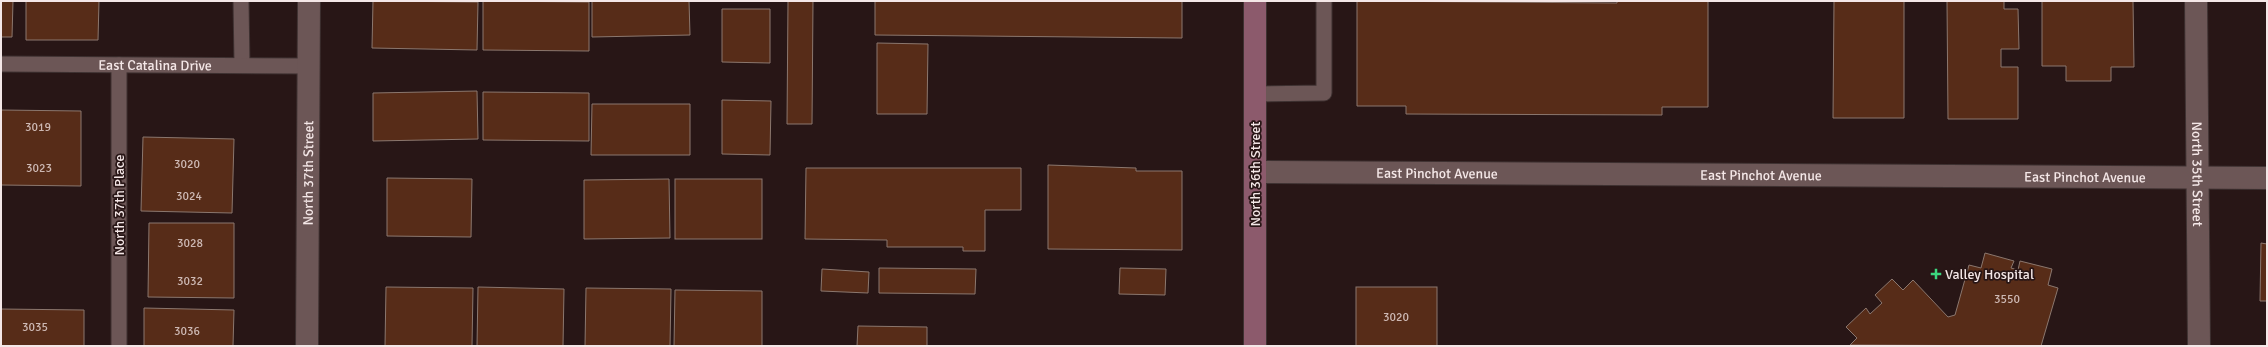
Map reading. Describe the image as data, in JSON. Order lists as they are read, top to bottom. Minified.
{"streets":{"main road":["North 36th Street"],"street":["East Pinchot Avenue","North 35th Street","North 37th Street"],"lane":["East Catalina Drive","North 37th Place"]},"crossings":[["East Catalina Drive","North 37th Street"],["East Catalina Drive","North 37th Place"],["East Pinchot Avenue","North 35th Street"],["East Pinchot Avenue","North 36th Street"]],"places":{"health":["Valley Hospital"]},"house_numbers":["3019","3020","3023","3024","3028","3032","3550","3020","3035","3036"]}
